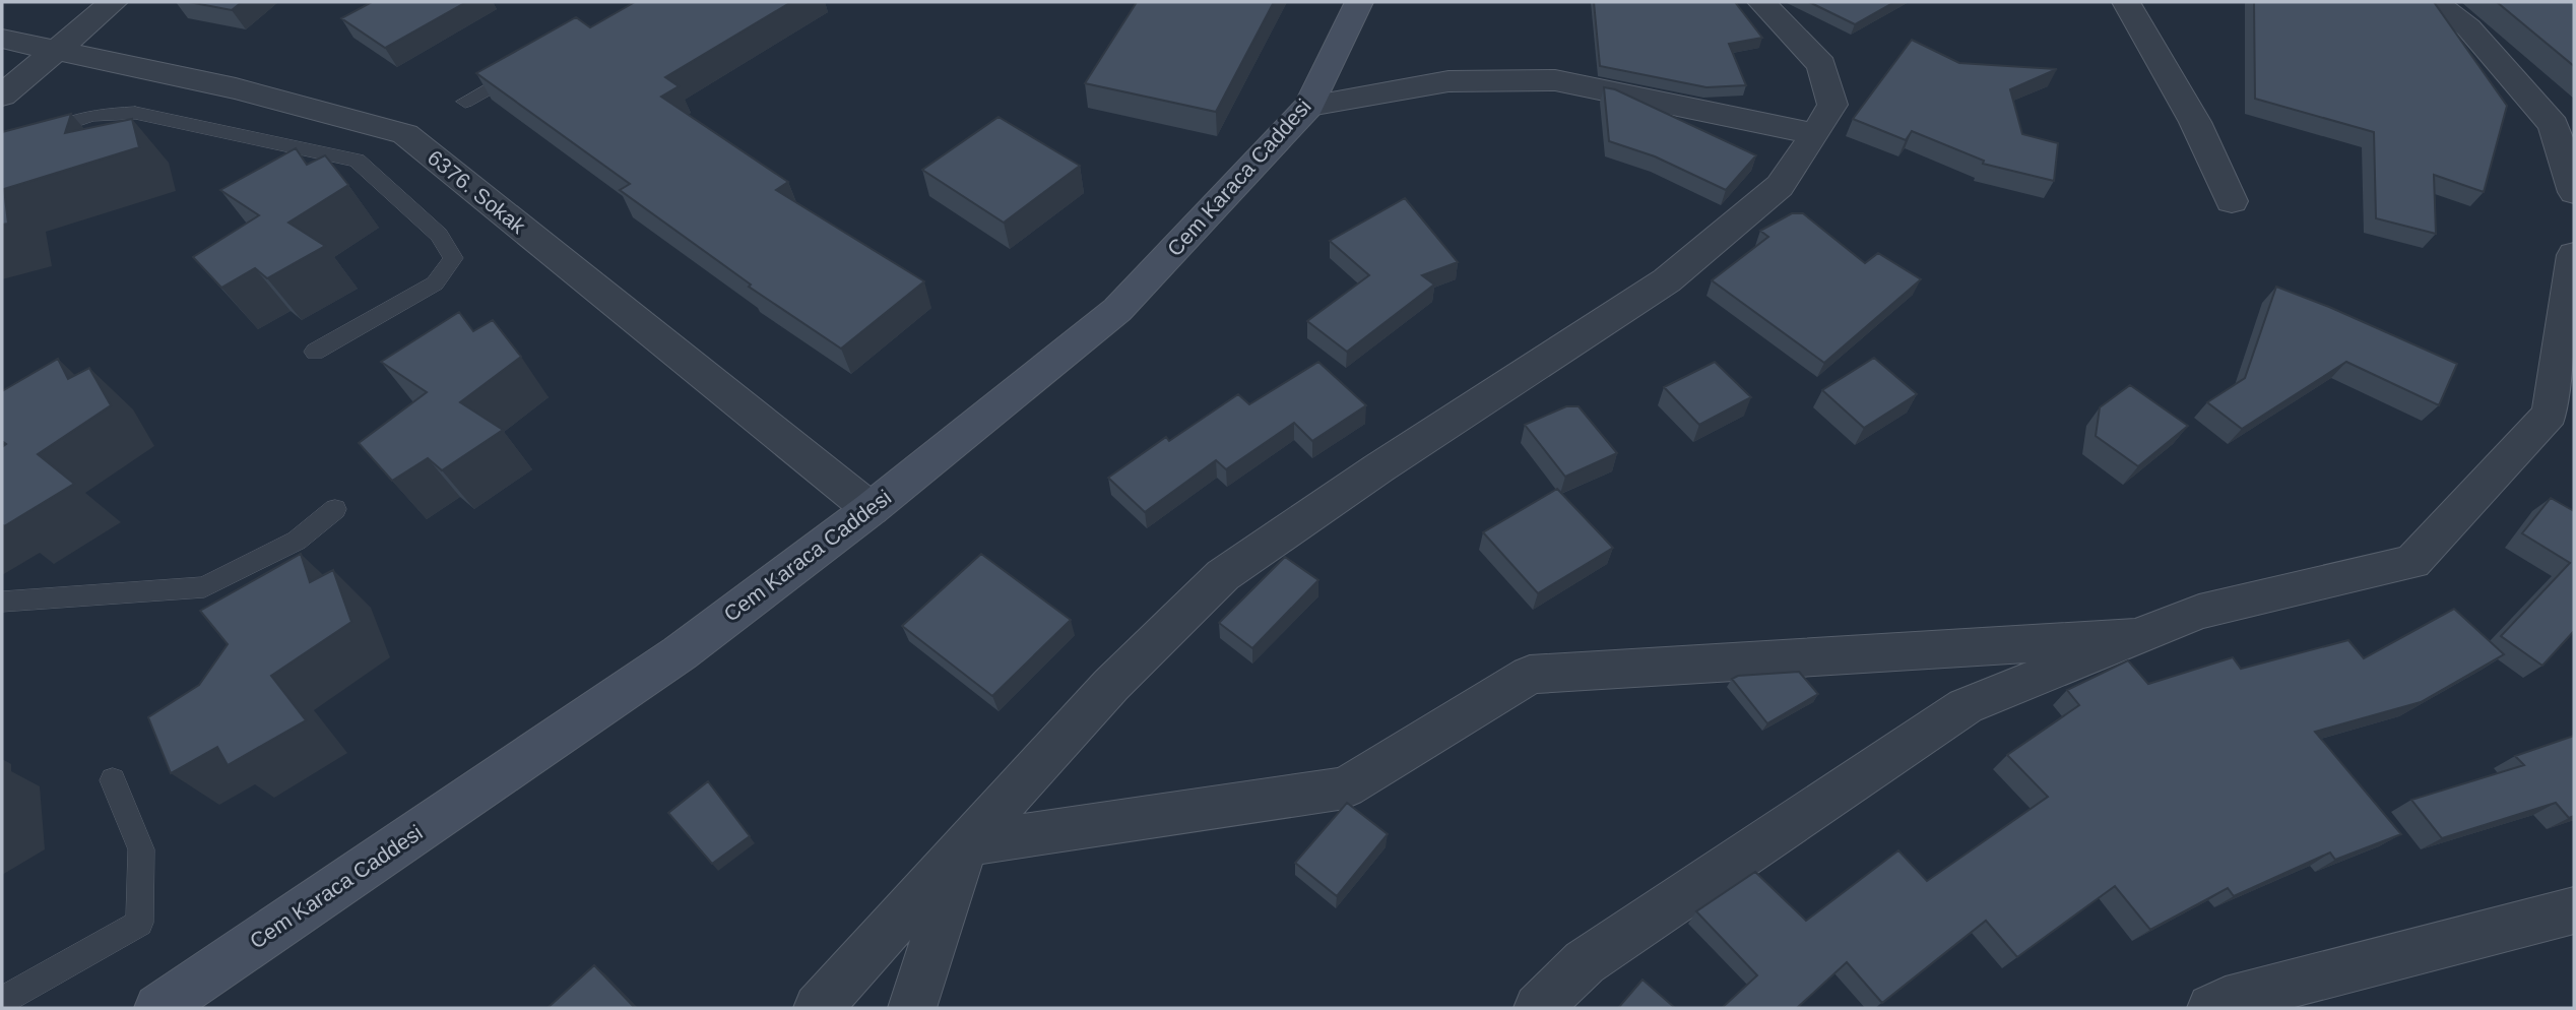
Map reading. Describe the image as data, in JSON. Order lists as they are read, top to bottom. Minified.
{"streets":{"street":["Cem Karaca Caddesi","6376. Sokak"]},"crossings":[["Cem Karaca Caddesi","6376. Sokak"]]}
